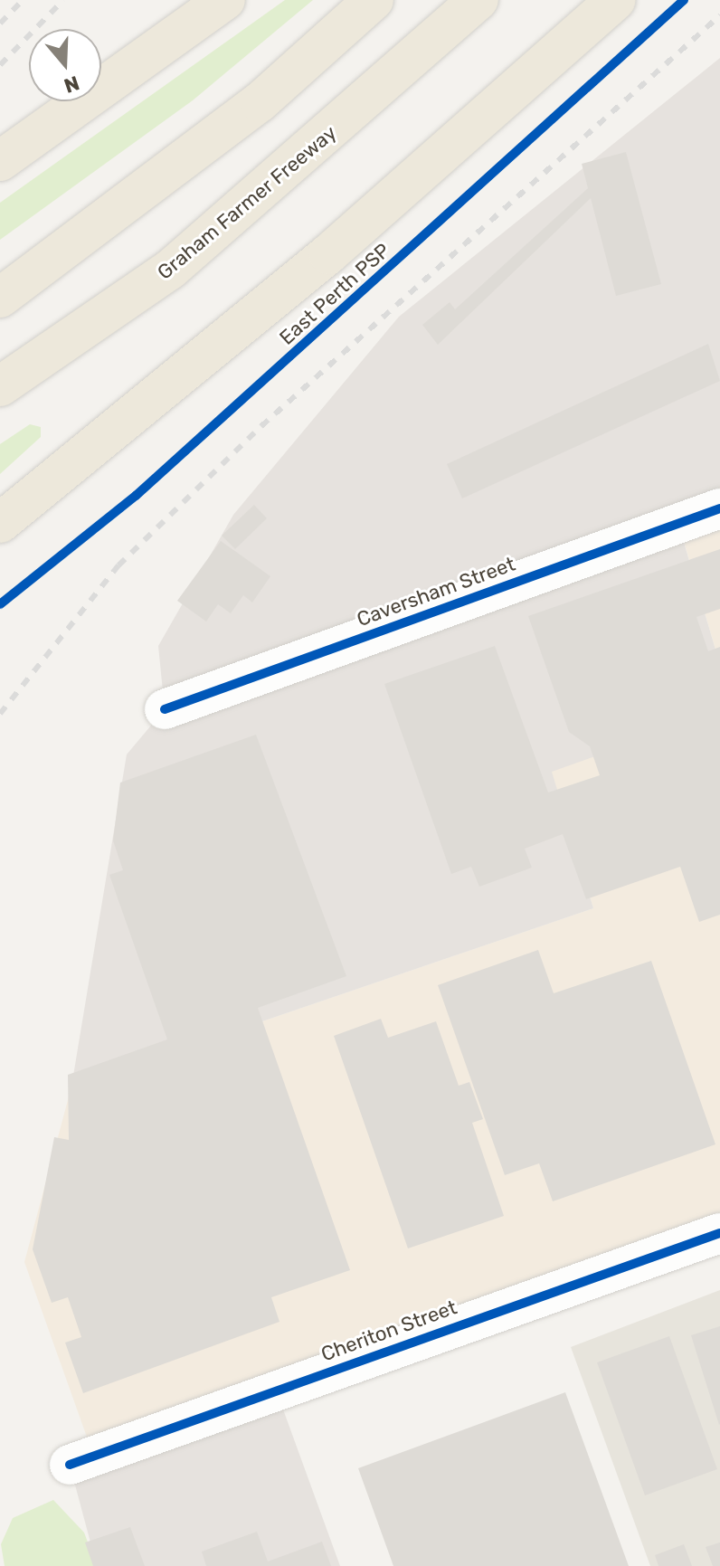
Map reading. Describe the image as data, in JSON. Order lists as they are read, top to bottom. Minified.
{"streets":{"highway":["Graham Farmer Freeway"],"street":["Caversham Street","Cheriton Street"],"cycle path":["East Perth PSP"]},"north":"bottom"}
